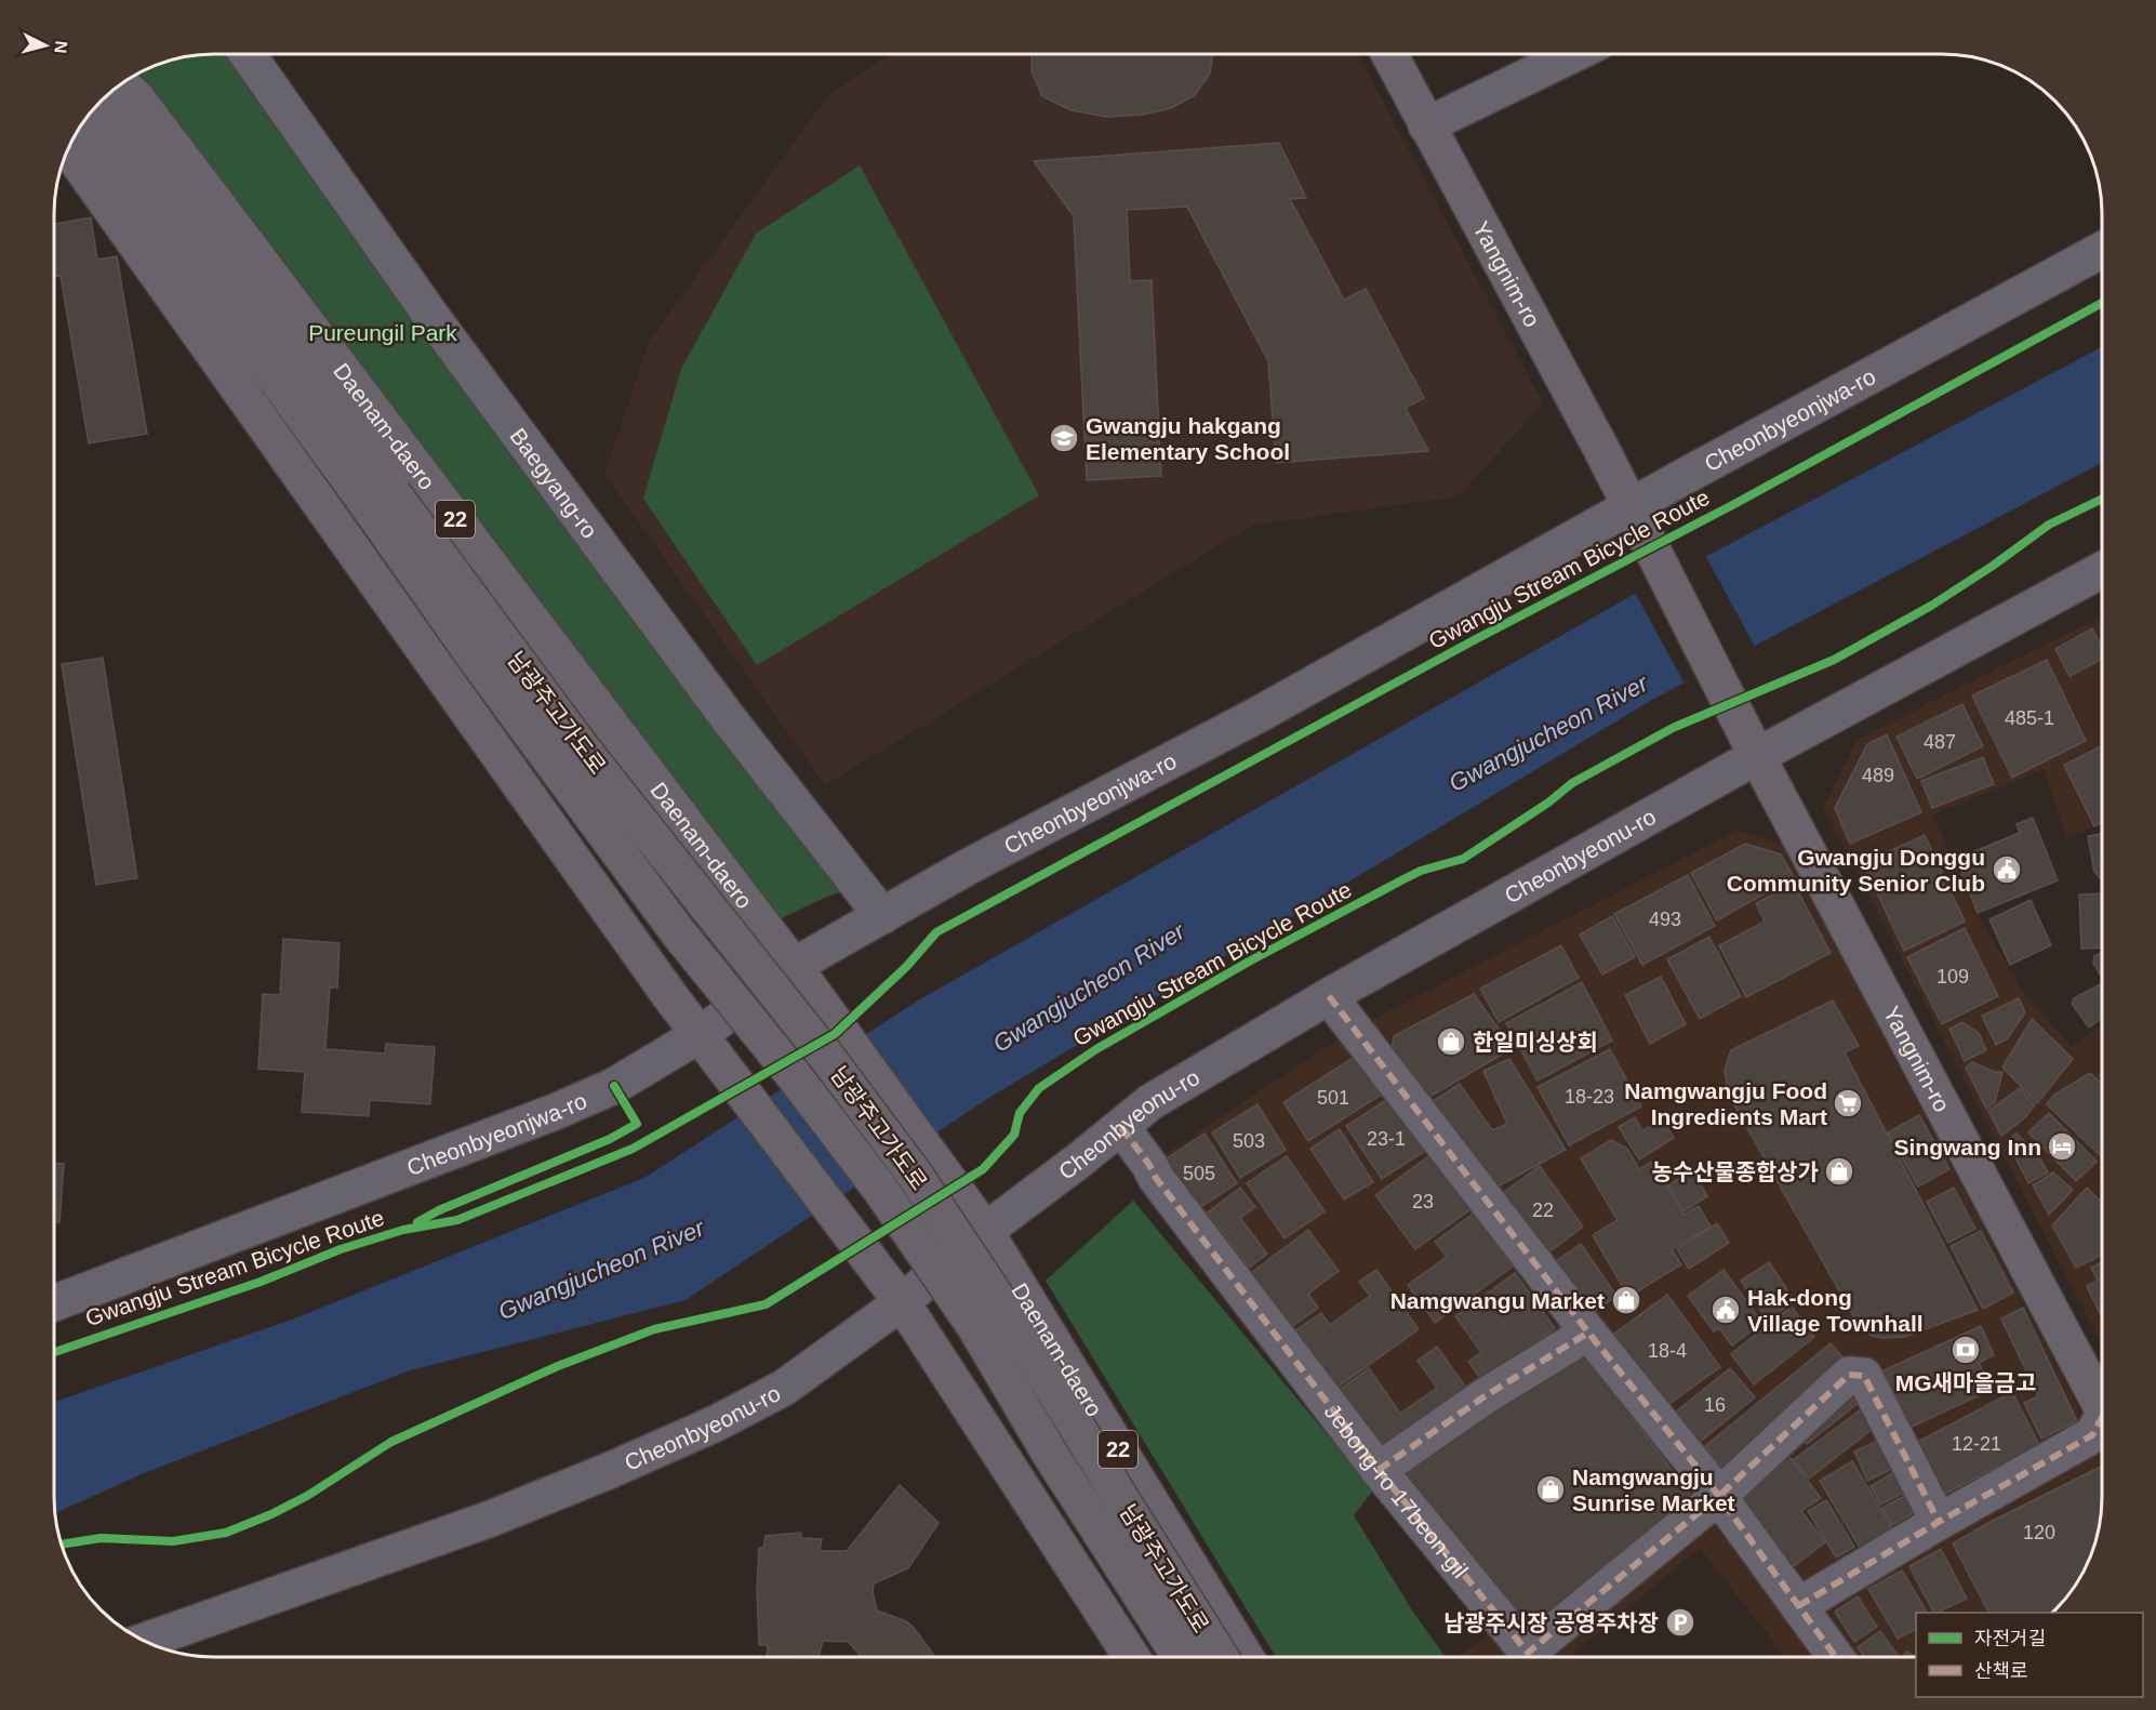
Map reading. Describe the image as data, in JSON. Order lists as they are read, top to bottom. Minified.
{"streets":{"main road":["Yangnim-ro","Daenam-daero","22","남광주고가도로"],"street":["Cheonbyeonjwa-ro","Baegyang-ro","Cheonbyeonu-ro","Jebong-ro 17beon-gil"],"cycle path":["Gwangju Stream Bicycle Route"]},"crossings":[["Yangnim-ro","Cheonbyeonjwa-ro"],["Yangnim-ro","Cheonbyeonu-ro"],["Cheonbyeonjwa-ro","Daenam-daero"],["Cheonbyeonjwa-ro","Baegyang-ro"],["Cheonbyeonjwa-ro","22"],["Daenam-daero","22"],["Daenam-daero","남광주고가도로"],["Daenam-daero","Cheonbyeonu-ro"],["22","Cheonbyeonu-ro"],["Cheonbyeonu-ro","Jebong-ro 17beon-gil"]],"water":["Gwangjucheon River"],"parks":["Pureungil Park"],"places":{"school or university":["Gwangju hakgang Elementary School"],"public building":["Gwangju Donggu Community Senior Club","Hak-dong Village Townhall"],"shop":["한일미싱상회","농수산물종합상가","Namgwangu Market","Namgwangju Sunrise Market"],"supermarket":["Namgwangju Food Ingredients Mart"],"hotel":["Singwang Inn"],"bank":["MG새마을금고"],"parking":["남광주시장 공영주차장"]},"house_numbers":["485-1","487","489","493","109","18-23","501","23-1","503","505","23","22","18-4","16","12-21","120"],"legend":["자전거길","산책로"],"north":"right"}
